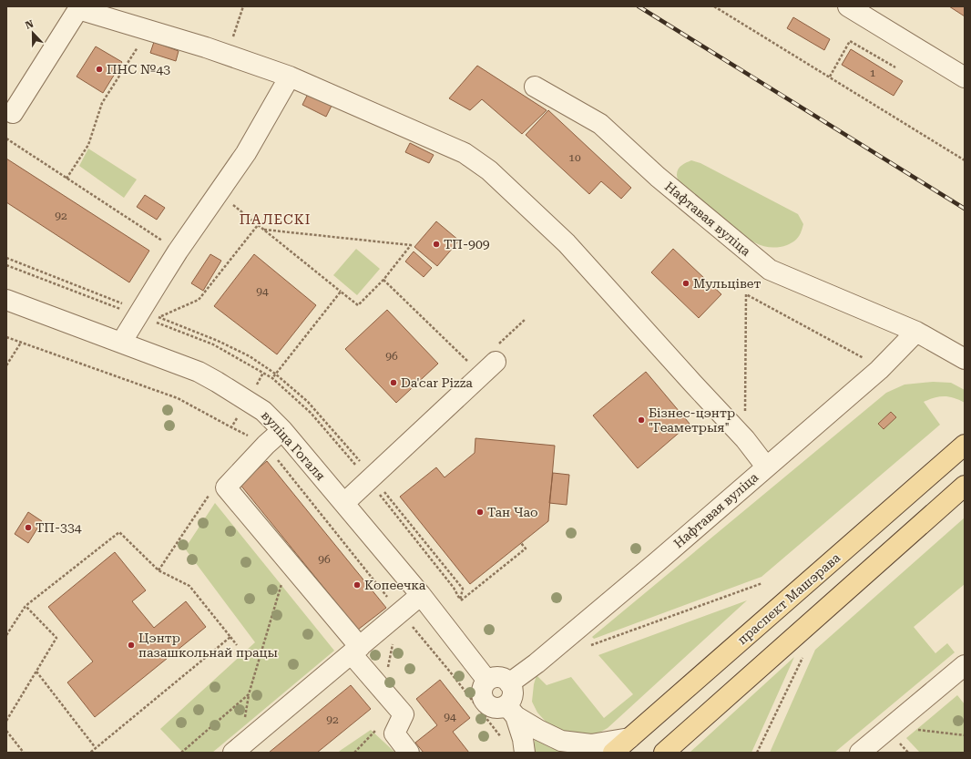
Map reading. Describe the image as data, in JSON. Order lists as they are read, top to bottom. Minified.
{"streets":{"main road":["праспект Машэрава"],"street":["Нафтавая вуліца","вуліца Гогаля"]},"crossings":[["Нафтавая вуліца","вуліца Гогаля"]],"districts":["ПАЛЕСКІ"],"places":["ПНС №43","ТП-909","Мульцівет","Da'car Pizza","Бізнес-цэнтр \"Геаметрыя\"","Тан Чао","ТП-334","Копеечка","Цэнтр пазашкольнай працы"],"house_numbers":["1","10","92","94","96","96","94","92"],"north":"top"}
